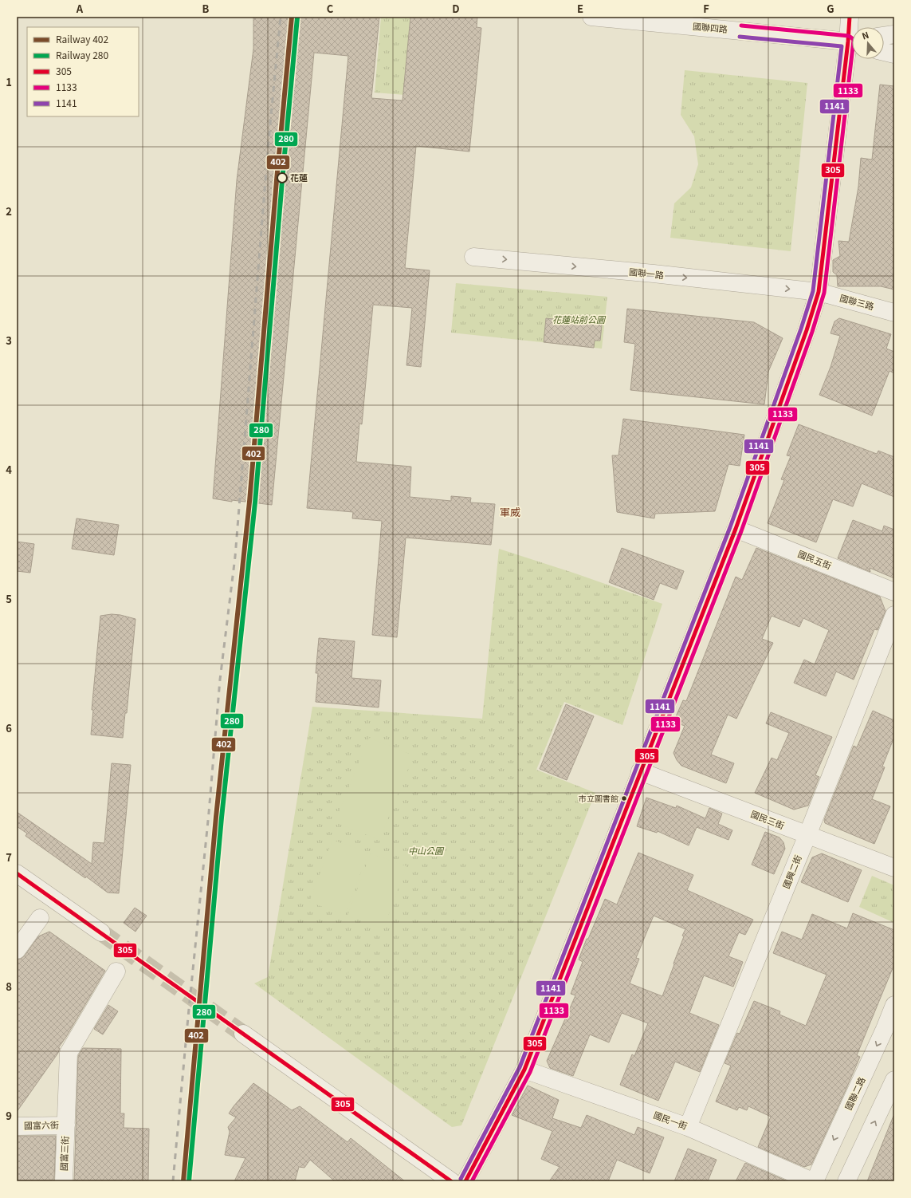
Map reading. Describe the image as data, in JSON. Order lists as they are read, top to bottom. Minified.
{"streets":{"street":["國聯四路","國聯一路","國聯三路","國民五街","國民三街","國興二街","國聯二路","國民一街","國富六街","國富三街"]},"crossings":[["國聯一路","國聯三路"],["國民三街","國興二街"],["國興二街","國民一街"],["國富六街","國富三街"]],"one_way":["國聯一路"],"districts":["軍威"],"parks":["花蓮站前公園","中山公園"],"places":["花蓮","市立圖書館"],"lines":["rail line 402","transit line 305","rail line 280","transit line 1133","transit line 1141"],"legend":["Railway 402","Railway 280","305","1133","1141"],"north":"top","grid":{"columns":["A","B","C","D","E","F","G"],"rows":["1","2","3","4","5","6","7","8","9"]}}
